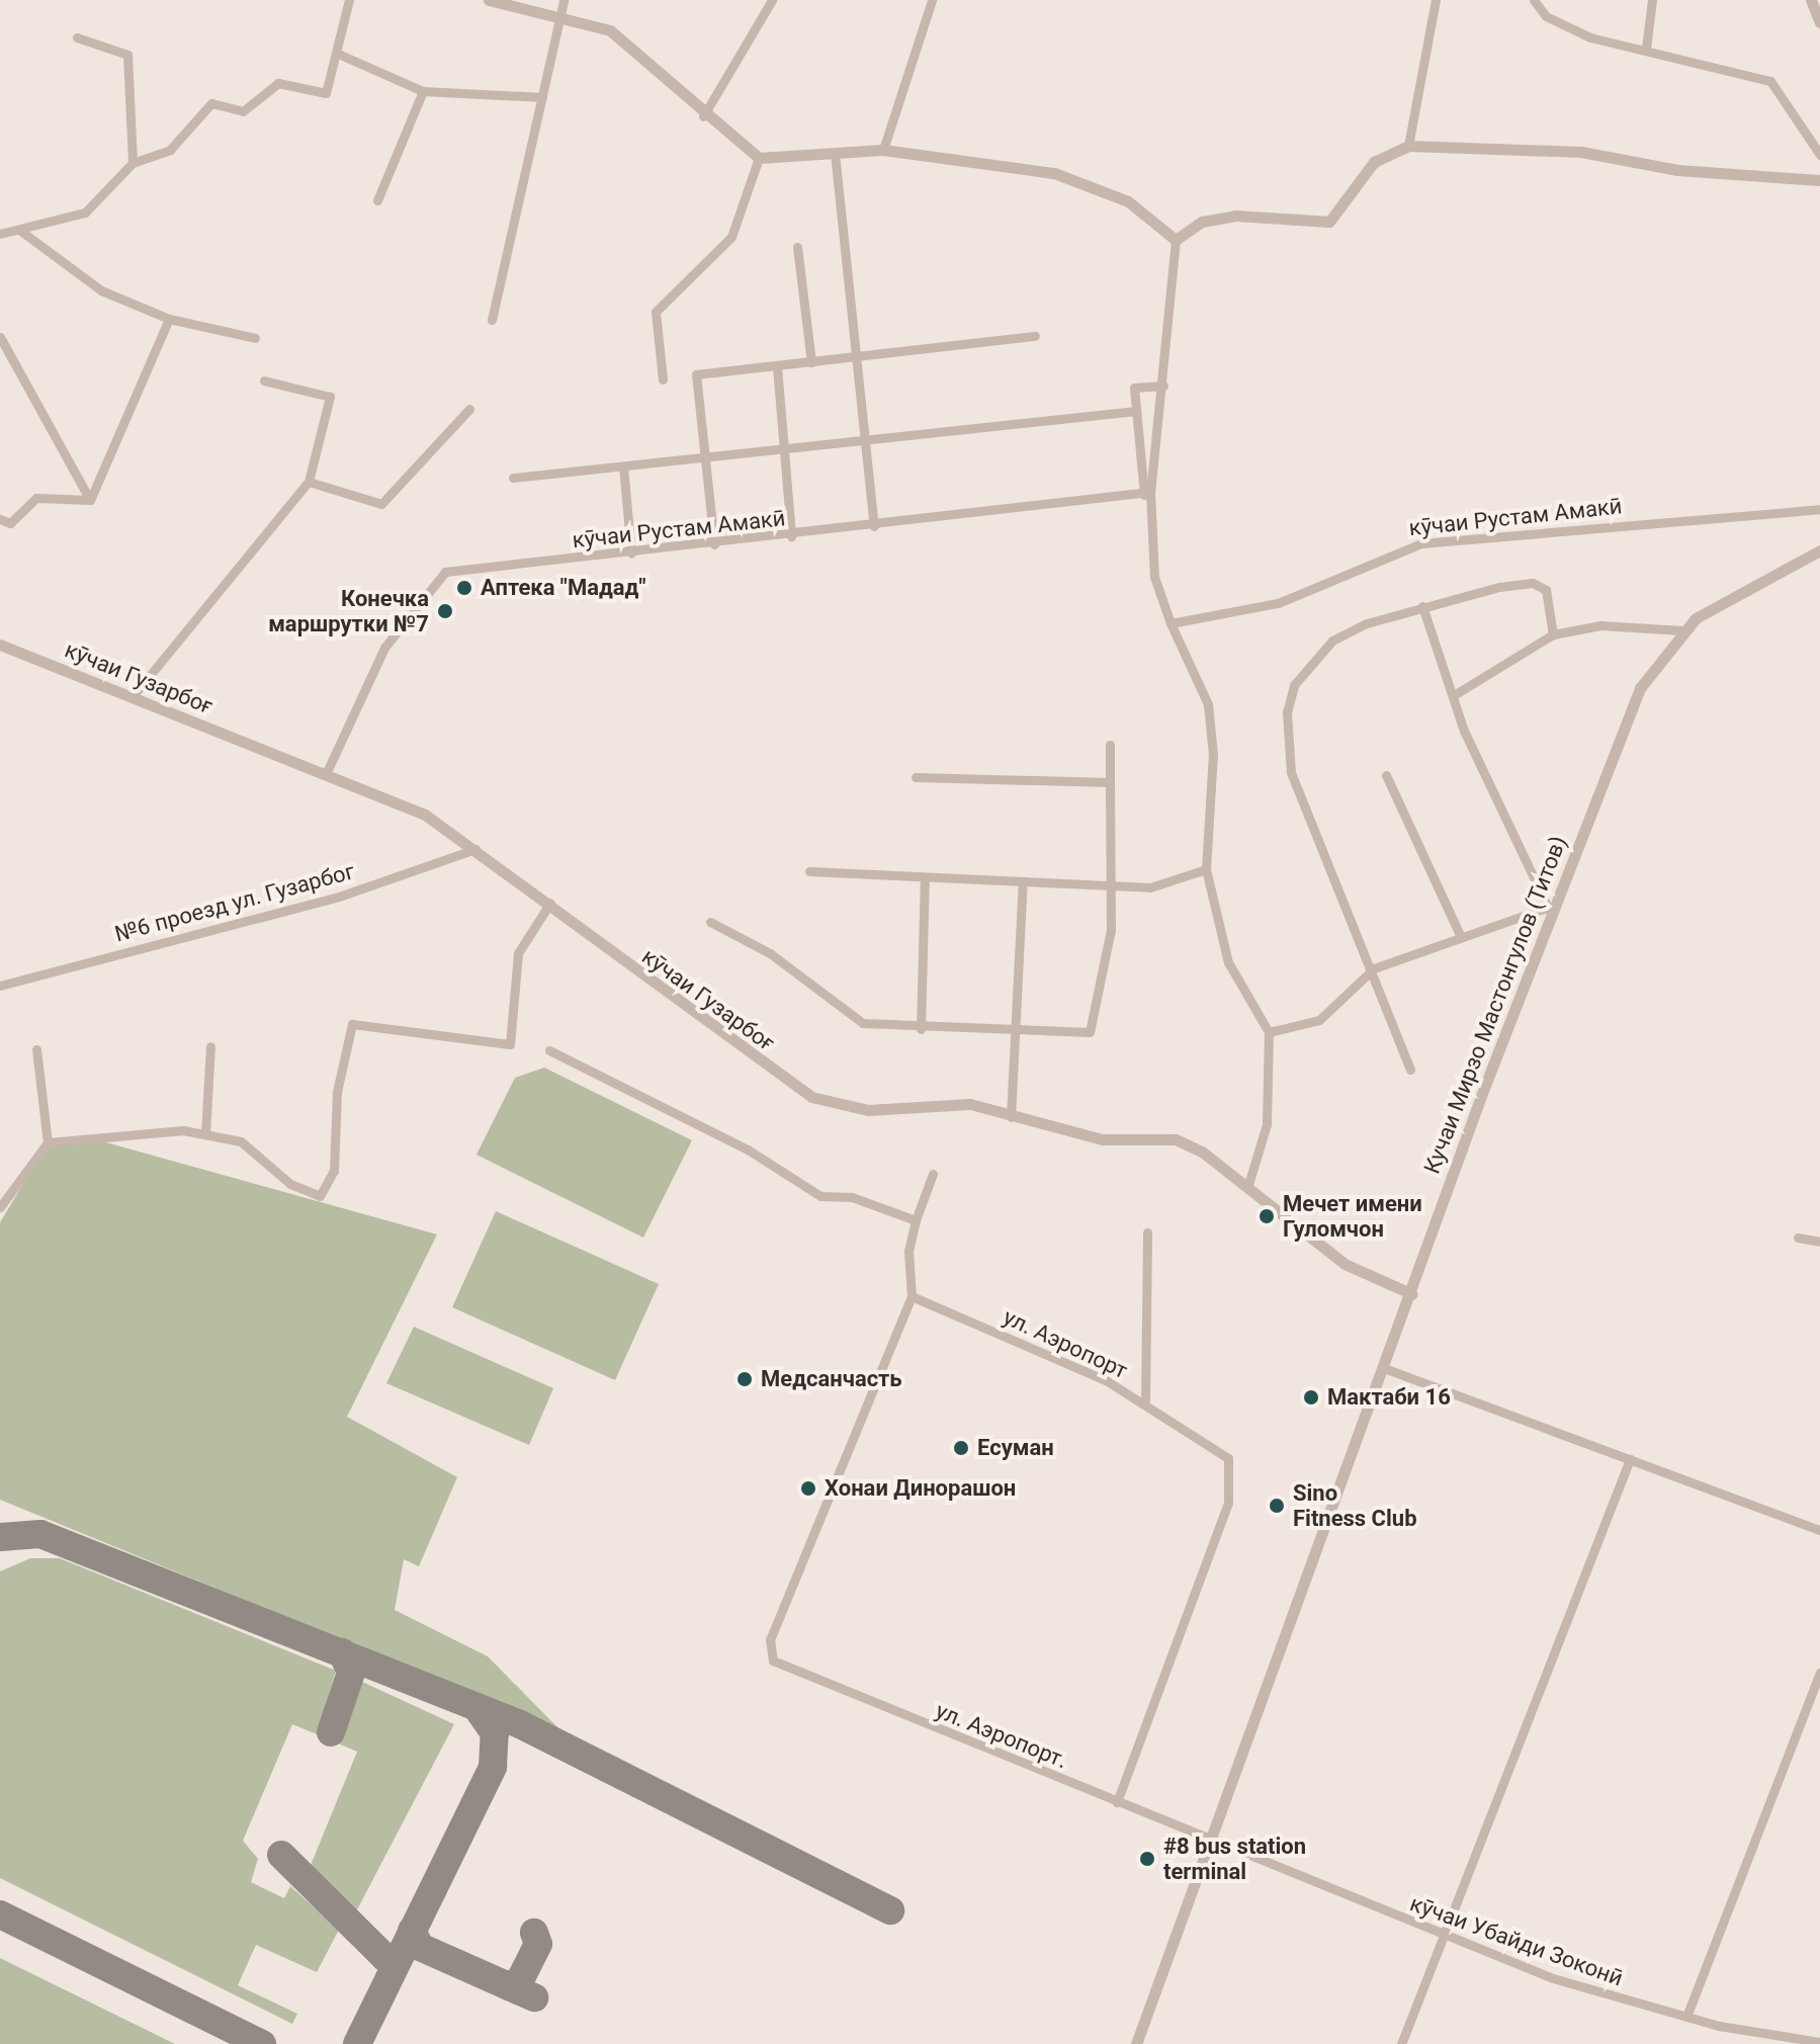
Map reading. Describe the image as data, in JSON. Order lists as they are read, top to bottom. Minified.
{"streets":{"street":["кӯчаи Рустам Амакӣ","кӯчаи Гузарбоғ","№6 проезд ул. Гузарбог","Кучаи Мирзо Мастонгулов (Титов)","ул. Аэропорт","ул. Аэропорт.","кӯчаи Убайди Зоконӣ"]},"crossings":[["кӯчаи Рустам Амакӣ","кӯчаи Гузарбоғ"],["кӯчаи Гузарбоғ","№6 проезд ул. Гузарбог"],["кӯчаи Гузарбоғ","Кучаи Мирзо Мастонгулов (Титов)"],["Кучаи Мирзо Мастонгулов (Титов)","ул. Аэропорт."],["Кучаи Мирзо Мастонгулов (Титов)","кӯчаи Убайди Зоконӣ"],["ул. Аэропорт","ул. Аэропорт."],["ул. Аэропорт.","кӯчаи Убайди Зоконӣ"]],"places":["Аптека \"Мадад\"","Конечка маршрутки №7","Мечет имени Гуломчон","Медсанчасть","Мактаби 16","Есуман","Хонаи Динорашон","Sino Fitness Club","#8 bus station terminal"]}
